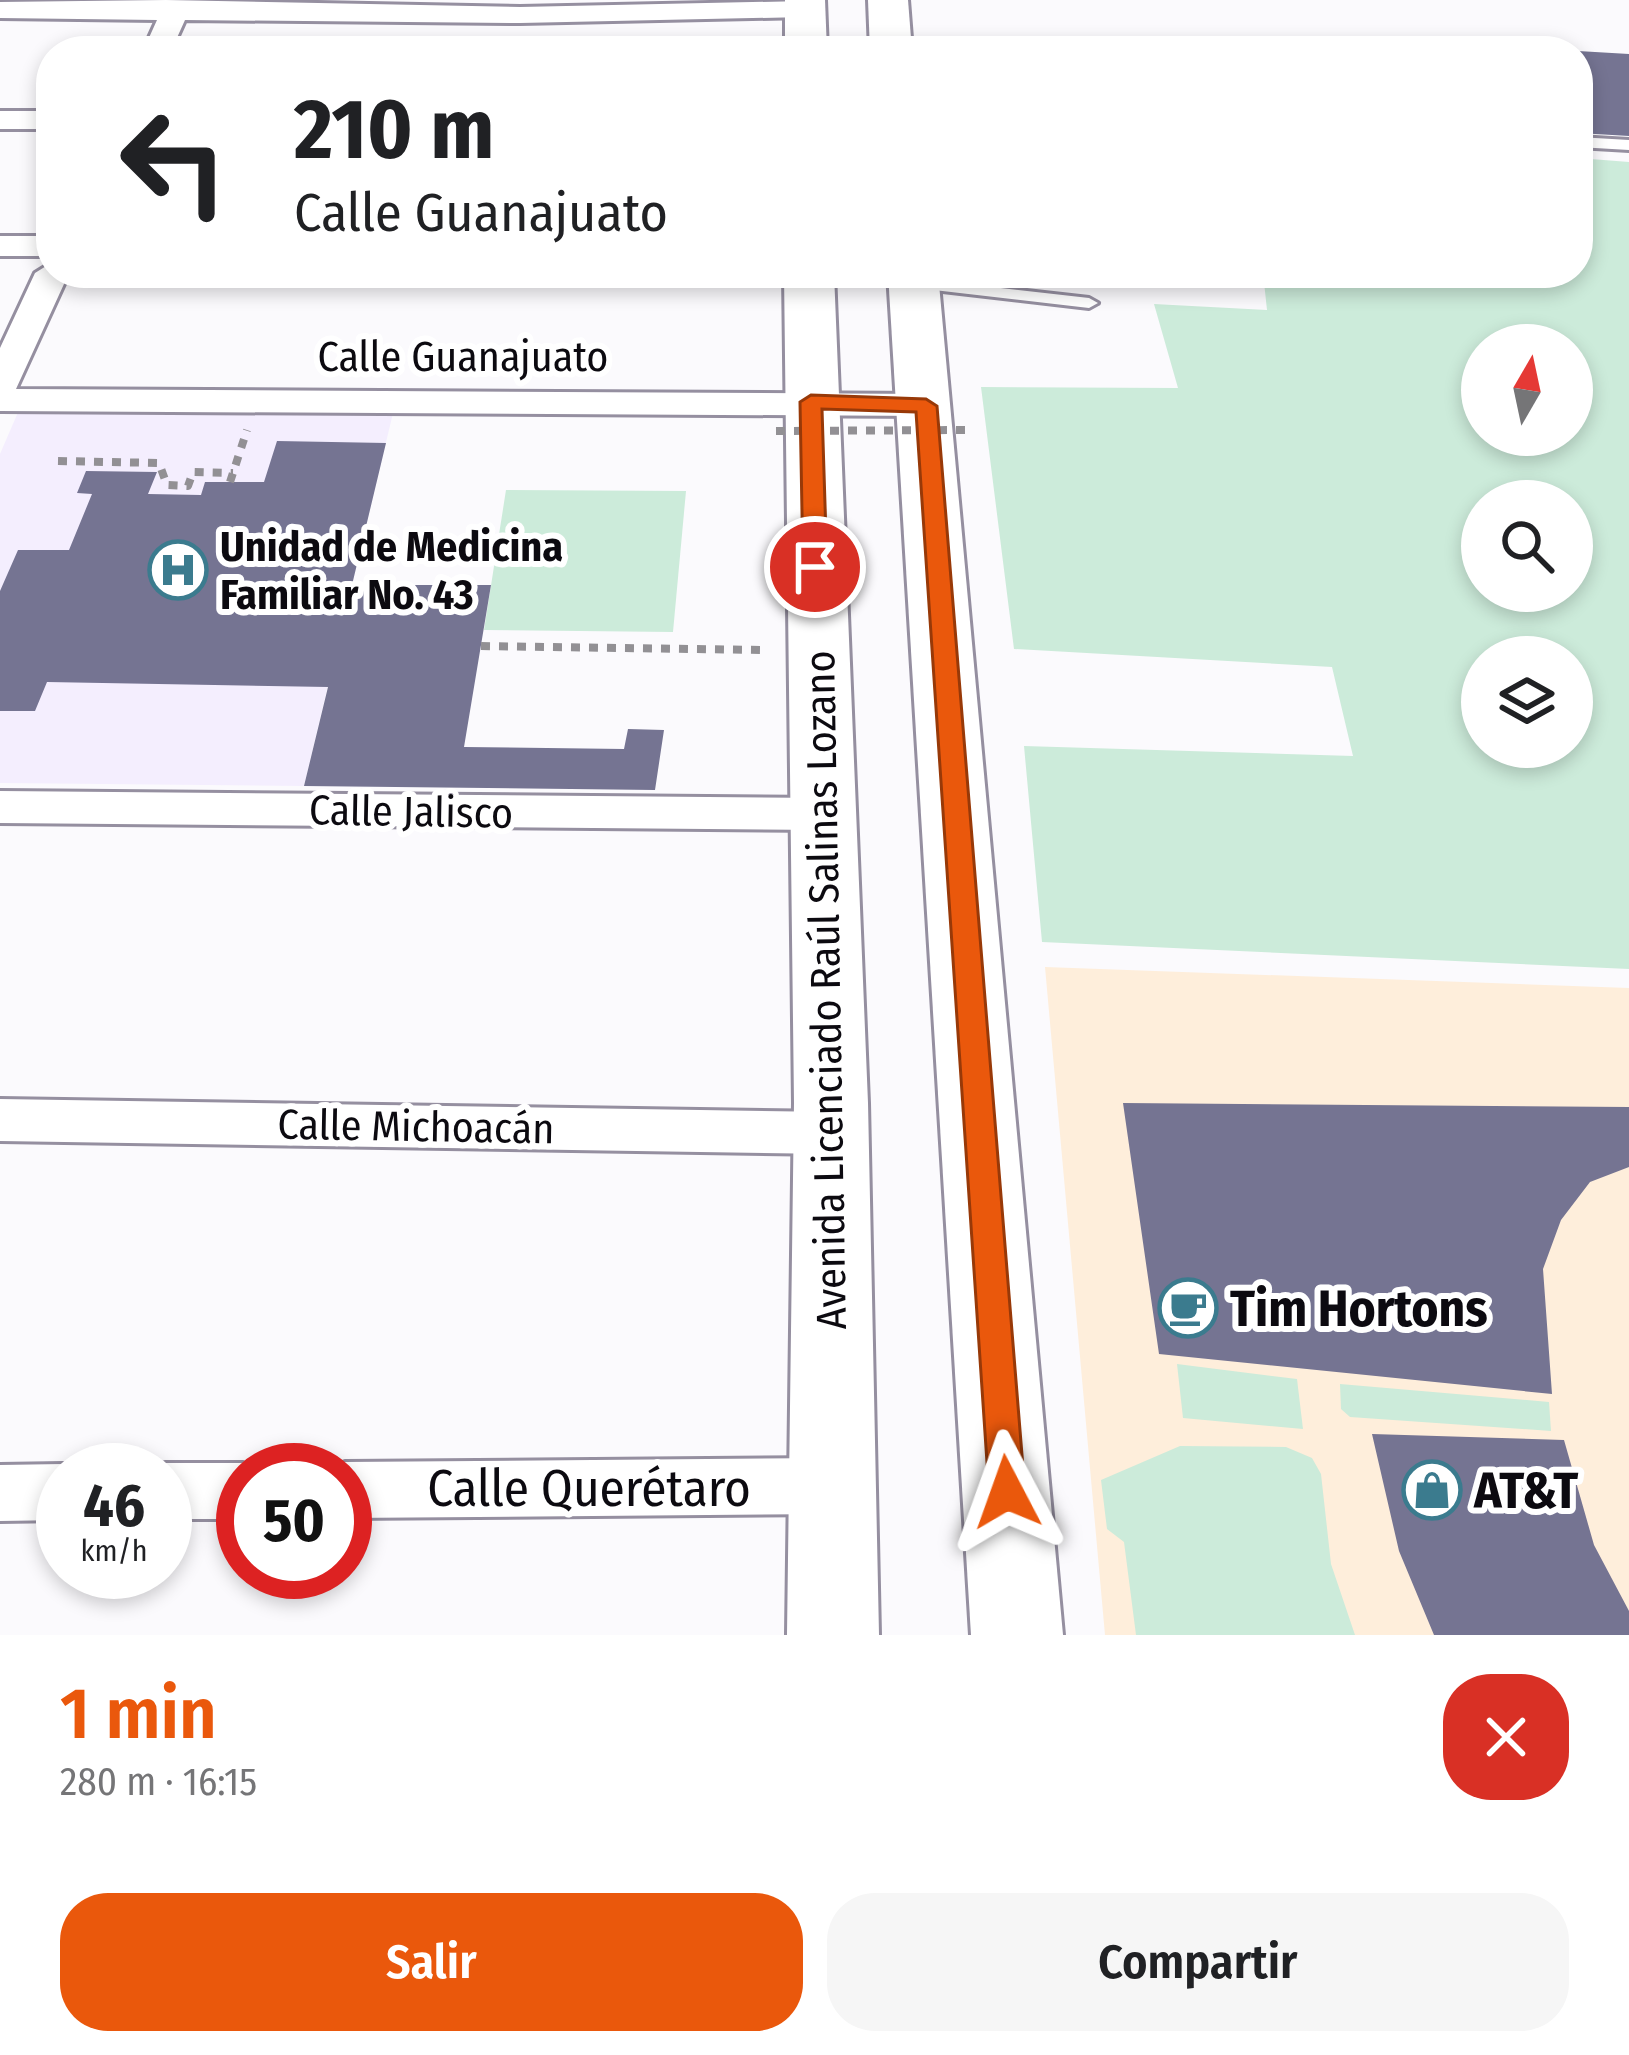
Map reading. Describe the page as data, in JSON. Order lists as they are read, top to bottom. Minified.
{"streets":{"main road":["Avenida Licenciado Raúl Salinas Lozano"],"street":["Calle Guanajuato","Calle Jalisco","Calle Michoacán","Calle Querétaro"]},"crossings":[["Calle Guanajuato","Avenida Licenciado Raúl Salinas Lozano"],["Calle Jalisco","Avenida Licenciado Raúl Salinas Lozano"],["Avenida Licenciado Raúl Salinas Lozano","Calle Michoacán"],["Avenida Licenciado Raúl Salinas Lozano","Calle Querétaro"]],"places":{"hospital":["Unidad de Medicina Familiar No. 43"],"cafe":["Tim Hortons"],"shop":["AT&T"]},"north":"top","page":{"turn":["210 m","Calle Guanajuato"],"speed":"46 km/h","limit":"50","heading":["1 min","280 m · 16:15"],"buttons":["Salir","Compartir"]}}
